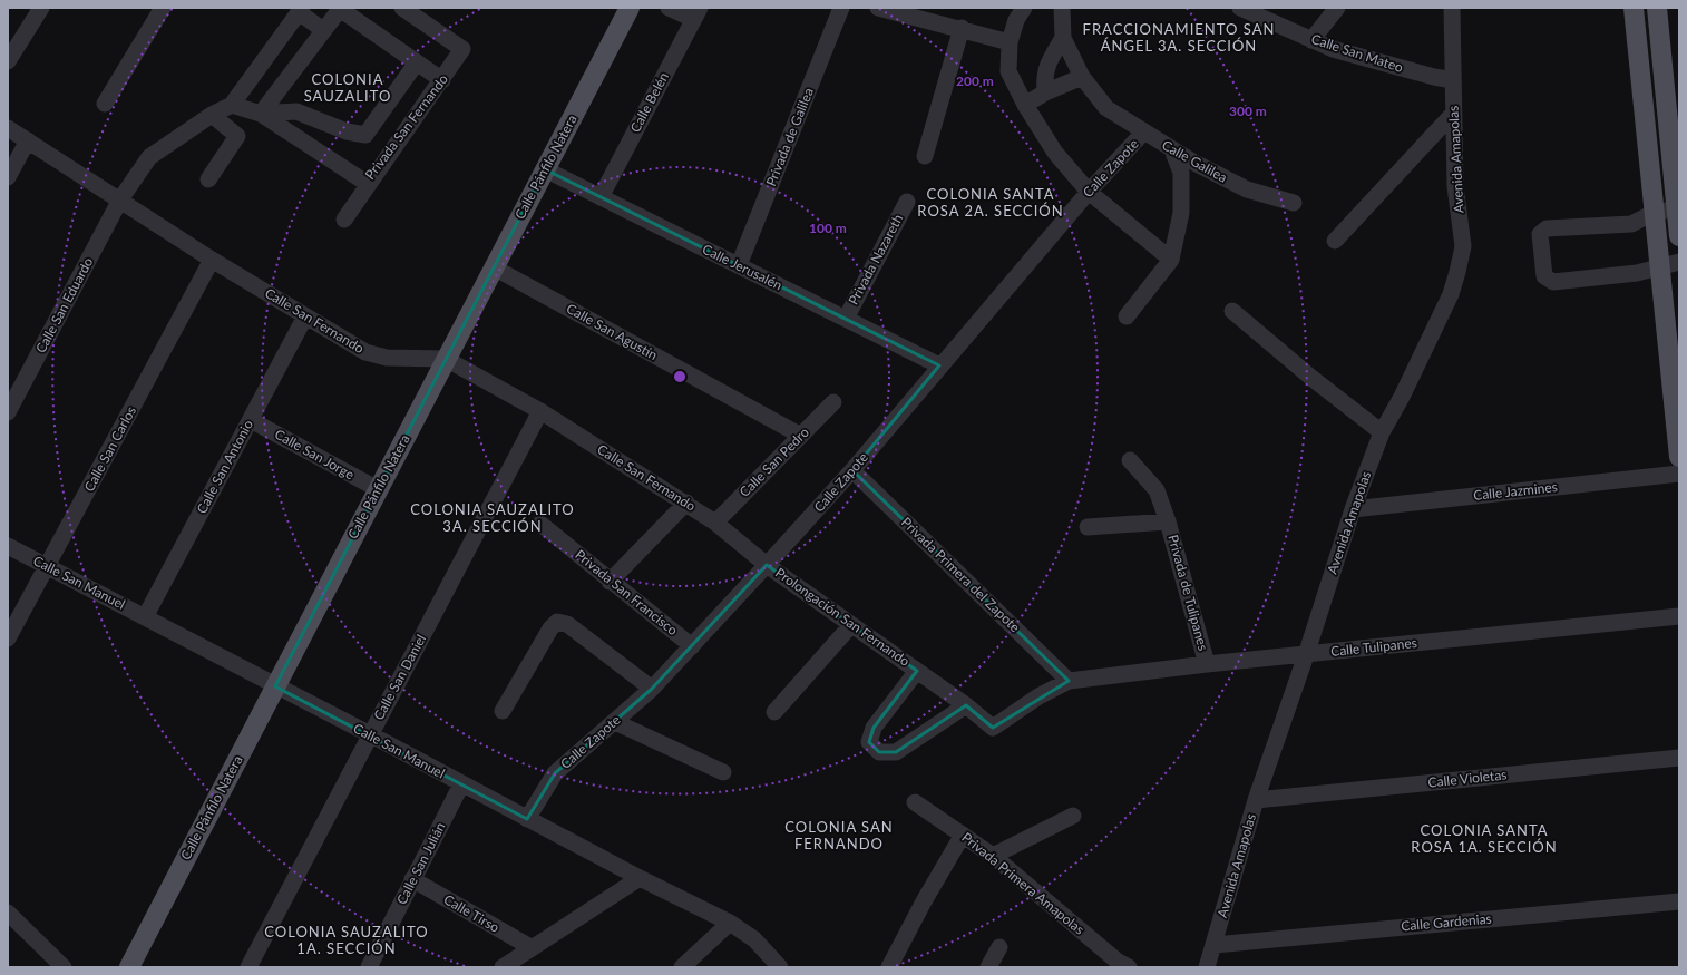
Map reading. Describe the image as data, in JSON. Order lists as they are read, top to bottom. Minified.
{"streets":{"main road":["Calle Pánfilo Natera"],"street":["Calle San Mateo","Calle Belén","Privada San Fernando","Privada de Galilea","Avenida Amapolas","Calle Galilea","Calle Zapote","Privada Nazareth","Calle Jerusalén","Calle San Eduardo","Calle San Fernando","Calle San Agustín","Calle San Carlos","Calle San Jorge","Calle San Pedro","Calle San Antonio","Calle Jazmines","Privada Primera del Zapote","Calle San Manuel","Privada San Francisco","Privada de Tulipanes","Prolongación San Fernando","Calle Tulipanes","Calle San Daniel","Calle Violetas","Calle San Julián","Privada Primera Amapolas","Calle Tirso","Calle Gardenias"]},"crossings":[["Calle San Mateo","Avenida Amapolas"],["Calle Belén","Calle Jerusalén"],["Privada de Galilea","Calle Jerusalén"],["Avenida Amapolas","Calle Jazmines"],["Avenida Amapolas","Calle Tulipanes"],["Avenida Amapolas","Calle Violetas"],["Avenida Amapolas","Calle Gardenias"],["Calle Galilea","Calle Zapote"],["Calle Pánfilo Natera","Calle Jerusalén"],["Calle Pánfilo Natera","Calle San Fernando"],["Calle Pánfilo Natera","Calle San Agustín"],["Calle Pánfilo Natera","Calle San Jorge"],["Calle Pánfilo Natera","Calle San Manuel"],["Calle Zapote","Calle Jerusalén"],["Calle Zapote","Calle San Fernando"],["Calle Zapote","Privada Primera del Zapote"],["Calle Zapote","Calle San Manuel"],["Calle Zapote","Privada San Francisco"],["Calle Zapote","Prolongación San Fernando"],["Privada Nazareth","Calle Jerusalén"],["Calle San Eduardo","Calle San Fernando"],["Calle San Fernando","Calle San Carlos"],["Calle San Fernando","Calle San Pedro"],["Calle San Fernando","Calle San Antonio"],["Calle San Fernando","Prolongación San Fernando"],["Calle San Fernando","Calle San Daniel"],["Calle San Agustín","Calle San Pedro"],["Calle San Carlos","Calle San Manuel"],["Calle San Jorge","Calle San Antonio"],["Calle San Antonio","Calle San Manuel"],["Privada Primera del Zapote","Prolongación San Fernando"],["Privada Primera del Zapote","Calle Tulipanes"],["Calle San Manuel","Calle San Daniel"],["Calle San Manuel","Calle San Julián"],["Privada de Tulipanes","Calle Tulipanes"],["Prolongación San Fernando","Calle Tulipanes"],["Calle San Julián","Calle Tirso"]],"districts":["FRACCIONAMIENTO SAN ÁNGEL 3A. SECCIÓN","COLONIA SAUZALITO","COLONIA SANTA ROSA 2A. SECCIÓN","COLONIA SAUZALITO 3A. SECCIÓN","COLONIA SAN FERNANDO","COLONIA SANTA ROSA 1A. SECCIÓN","COLONIA SAUZALITO 1A. SECCIÓN"],"rings":["200 m","300 m","100 m"]}
